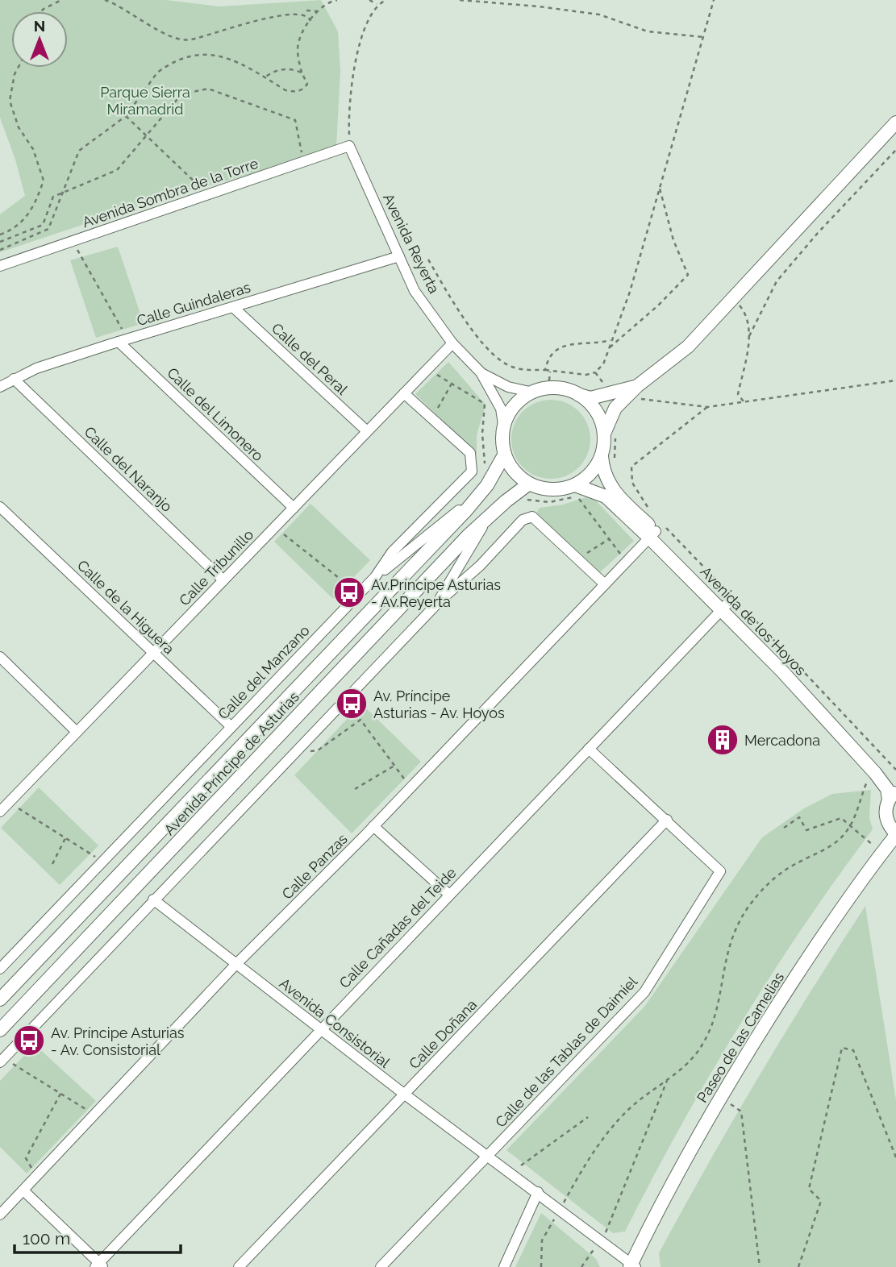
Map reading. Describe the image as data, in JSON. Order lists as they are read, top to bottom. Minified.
{"streets":{"street":["Avenida Sombra de la Torre","Avenida Reyerta","Calle Guindaleras","Calle del Peral","Calle del Limonero","Calle del Naranjo","Calle Tribunillo","Calle de la Higuera","Avenida de los Hoyos","Calle del Manzano","Avenida Príncipe de Asturias","Calle Panzas","Calle Cañadas del Teide","Avenida Consistorial","Calle Doñana","Paseo de las Camelias","Calle de las Tablas de Daimiel"]},"crossings":[["Avenida Sombra de la Torre","Avenida Reyerta"],["Avenida Reyerta","Calle Guindaleras"],["Avenida Reyerta","Calle Tribunillo"],["Avenida Reyerta","Avenida de los Hoyos"],["Avenida Reyerta","Avenida Príncipe de Asturias"],["Calle Guindaleras","Calle del Peral"],["Calle Guindaleras","Calle del Limonero"],["Calle Guindaleras","Calle del Naranjo"],["Calle del Peral","Calle Tribunillo"],["Calle del Limonero","Calle Tribunillo"],["Calle del Naranjo","Calle Tribunillo"],["Calle Tribunillo","Calle de la Higuera"],["Calle Tribunillo","Calle del Manzano"],["Calle de la Higuera","Calle del Manzano"],["Avenida de los Hoyos","Avenida Príncipe de Asturias"],["Avenida de los Hoyos","Calle Panzas"],["Avenida de los Hoyos","Calle Cañadas del Teide"],["Calle del Manzano","Avenida Príncipe de Asturias"],["Avenida Príncipe de Asturias","Calle Panzas"],["Avenida Príncipe de Asturias","Avenida Consistorial"],["Calle Panzas","Avenida Consistorial"],["Calle Cañadas del Teide","Avenida Consistorial"],["Calle Cañadas del Teide","Calle de las Tablas de Daimiel"],["Avenida Consistorial","Calle Doñana"],["Avenida Consistorial","Paseo de las Camelias"],["Avenida Consistorial","Calle de las Tablas de Daimiel"],["Calle Doñana","Calle de las Tablas de Daimiel"]],"parks":["Parque Sierra Miramadrid"],"places":{"bus stop":["Av.Príncipe Asturias - Av.Reyerta","Av. Príncipe Asturias - Av. Hoyos","Av. Príncipe Asturias - Av. Consistorial"],"building":["Mercadona"]},"scale_bar":"100 m","north":"top"}
